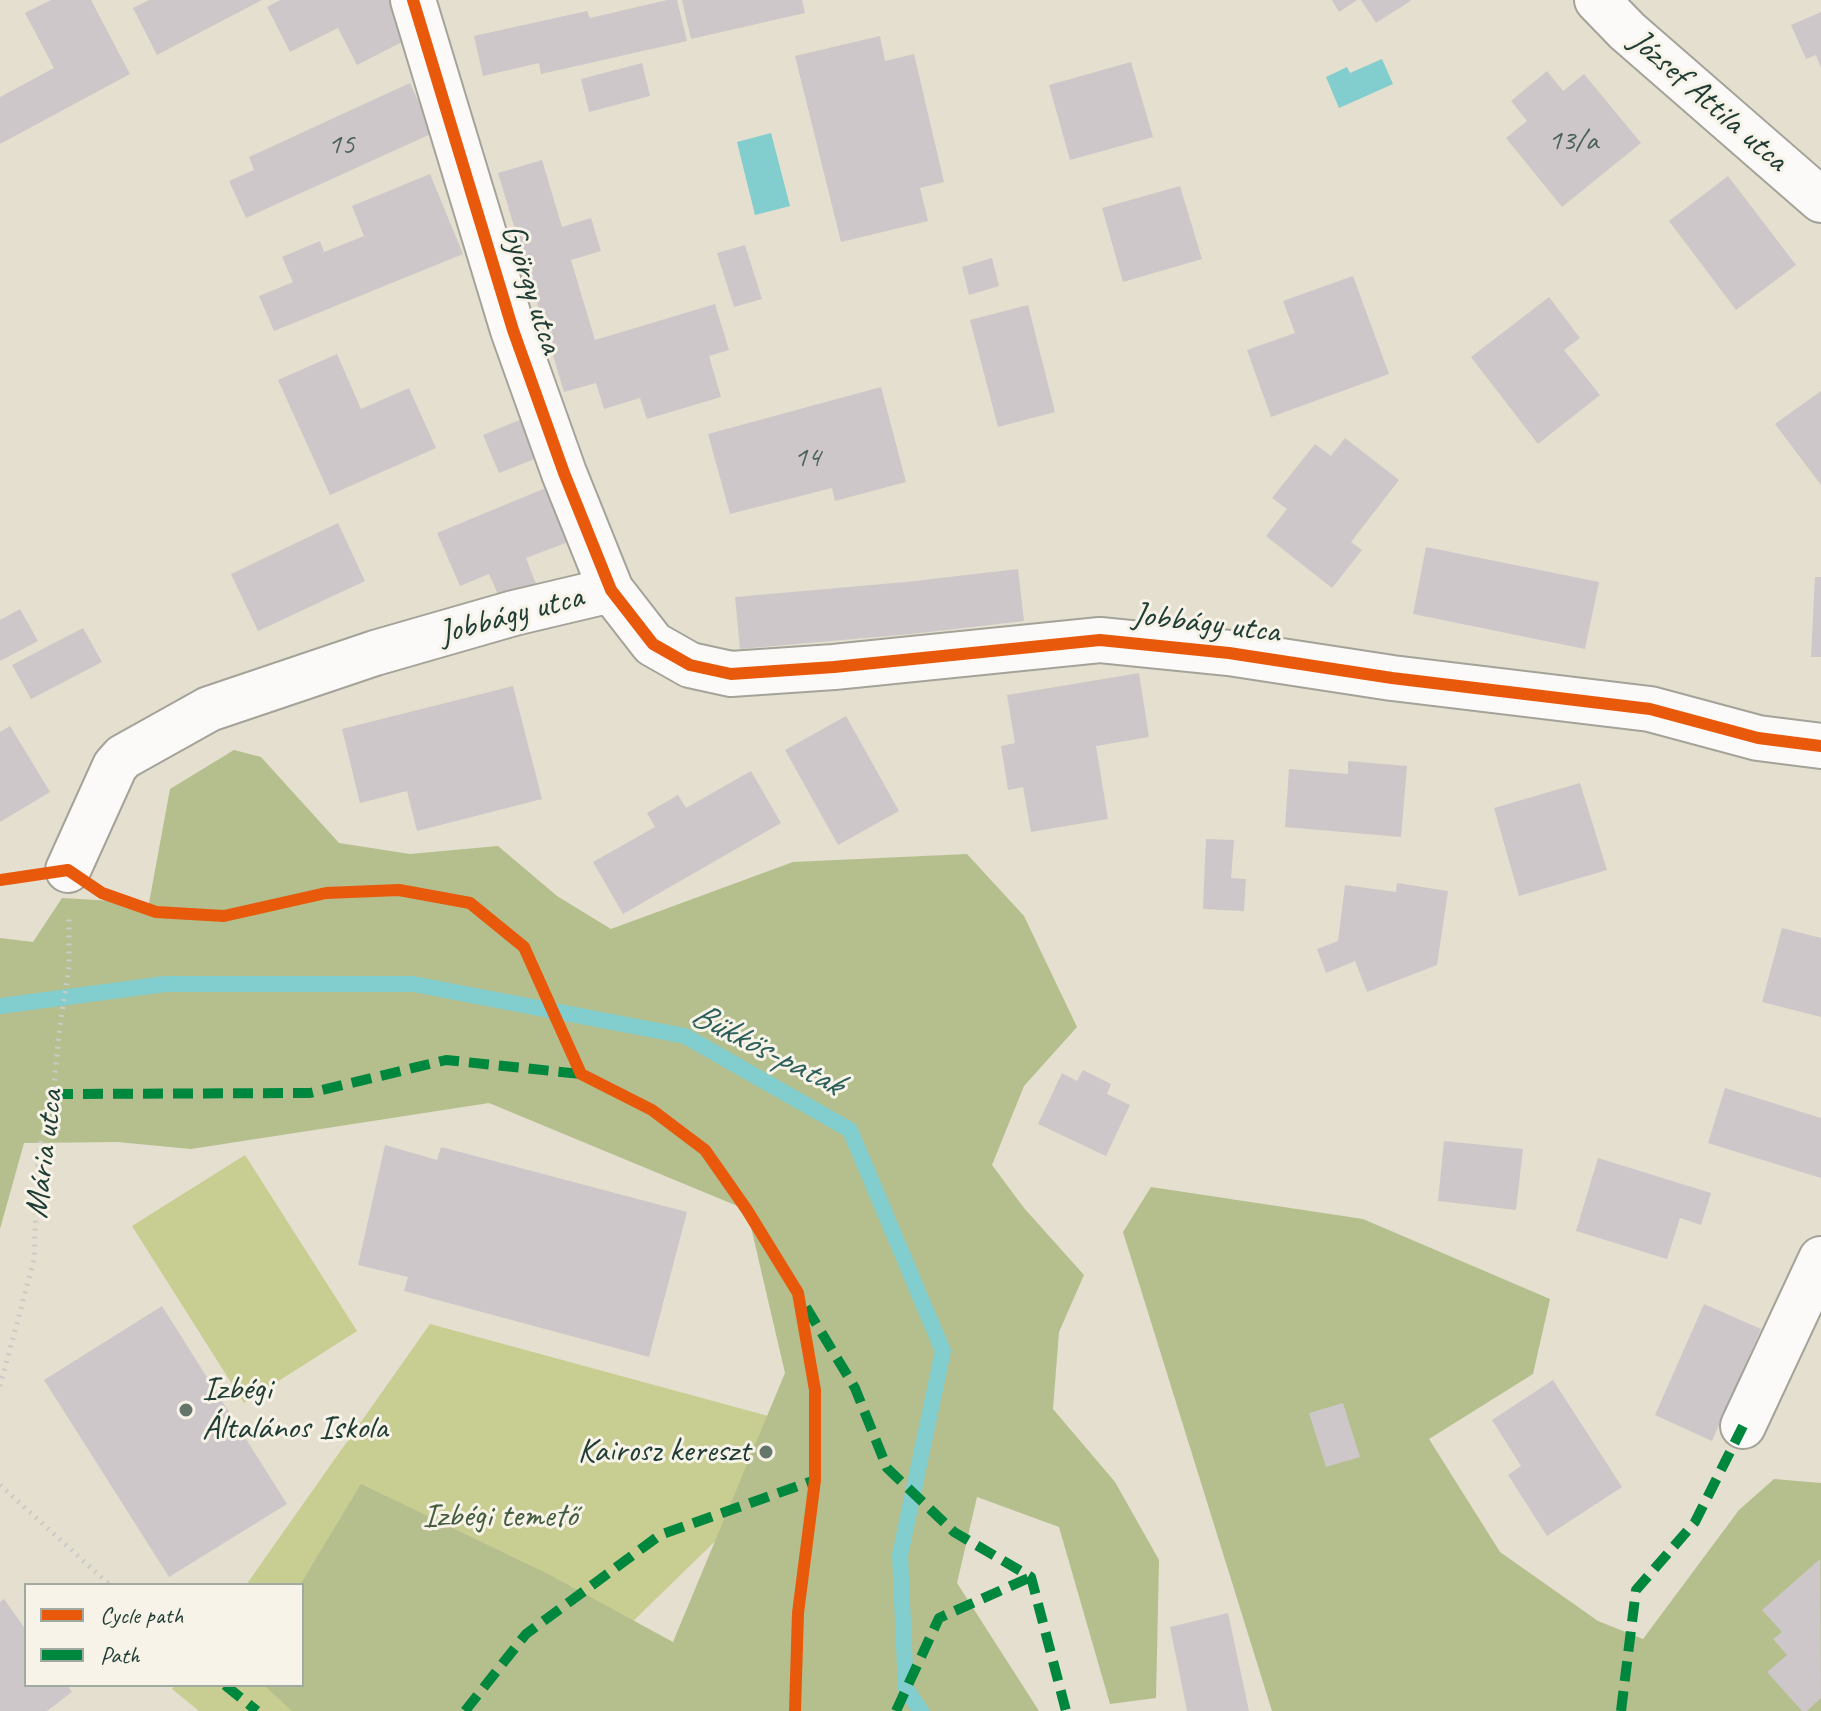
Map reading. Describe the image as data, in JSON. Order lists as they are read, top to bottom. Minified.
{"streets":{"street":["József Attila utca","György utca","Jobbágy utca"],"path":["Mária utca"]},"crossings":[["György utca","Jobbágy utca"]],"water":["Bükkös-patak"],"parks":["Izbégi temető"],"places":["Izbégi Általános Iskola","Kairosz kereszt"],"house_numbers":["13/a","15","14"],"legend":["Cycle path","Path"]}
